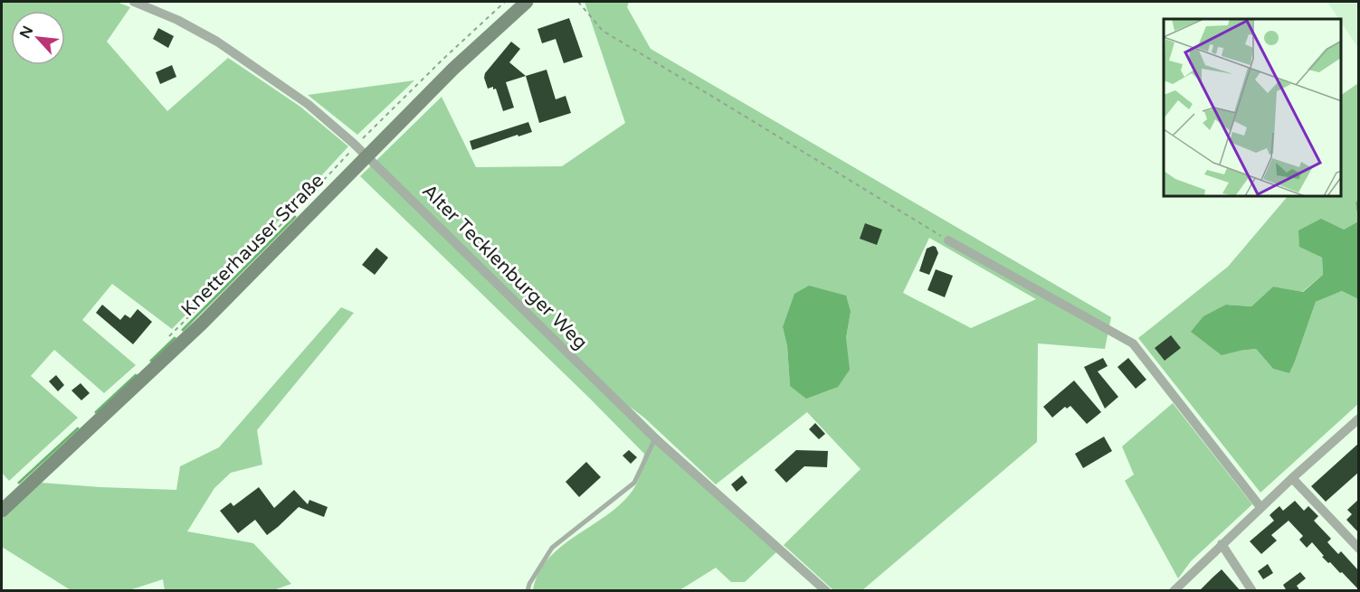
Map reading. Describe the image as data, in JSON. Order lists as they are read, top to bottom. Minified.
{"streets":{"street":["Knetterhauser Straße","Alter Tecklenburger Weg"]},"crossings":[["Knetterhauser Straße","Alter Tecklenburger Weg"]],"north":"top left"}
